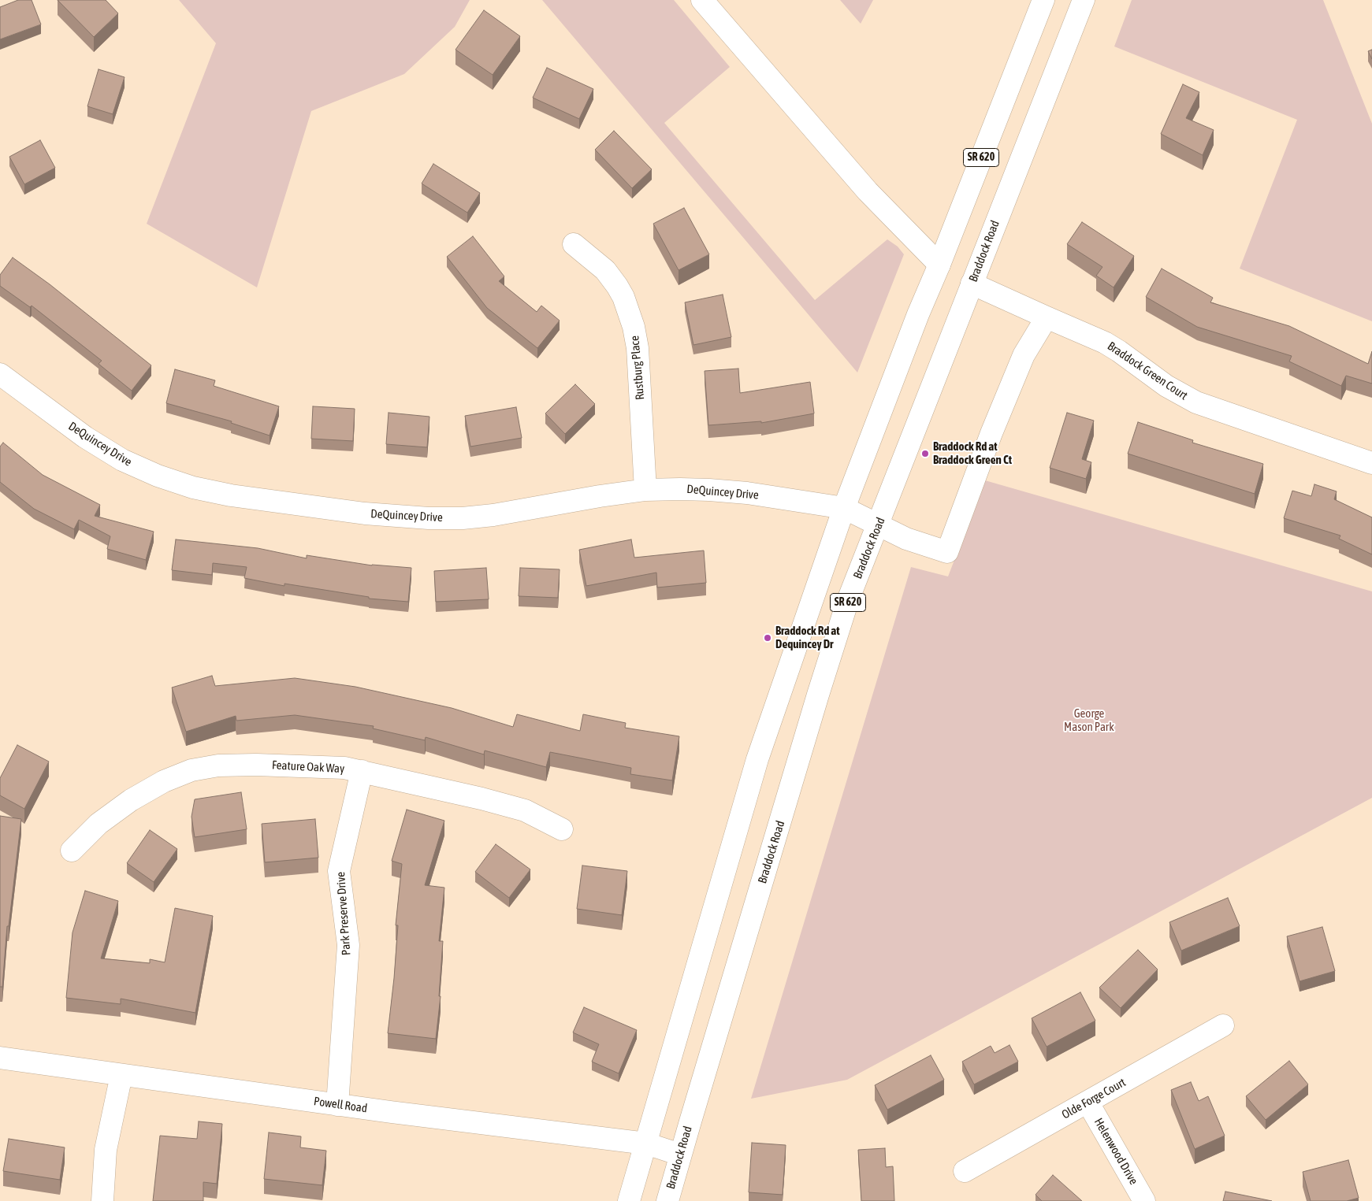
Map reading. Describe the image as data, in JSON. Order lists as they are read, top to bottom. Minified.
{"streets":{"street":["SR 620","Braddock Road","Rustburg Place","Braddock Green Court","DeQuincey Drive","Feature Oak Way","Park Preserve Drive","Olde Forge Court","Powell Road","Helenwood Drive"]},"crossings":[["SR 620","DeQuincey Drive"],["SR 620","Powell Road"],["Braddock Road","Braddock Green Court"],["Braddock Road","DeQuincey Drive"],["Braddock Road","Powell Road"],["Rustburg Place","DeQuincey Drive"],["Braddock Green Court","DeQuincey Drive"],["Feature Oak Way","Park Preserve Drive"],["Park Preserve Drive","Powell Road"],["Olde Forge Court","Helenwood Drive"]],"parks":["George Mason Park"],"places":["Braddock Rd at Braddock Green Ct","Braddock Rd at Dequincey Dr"]}
